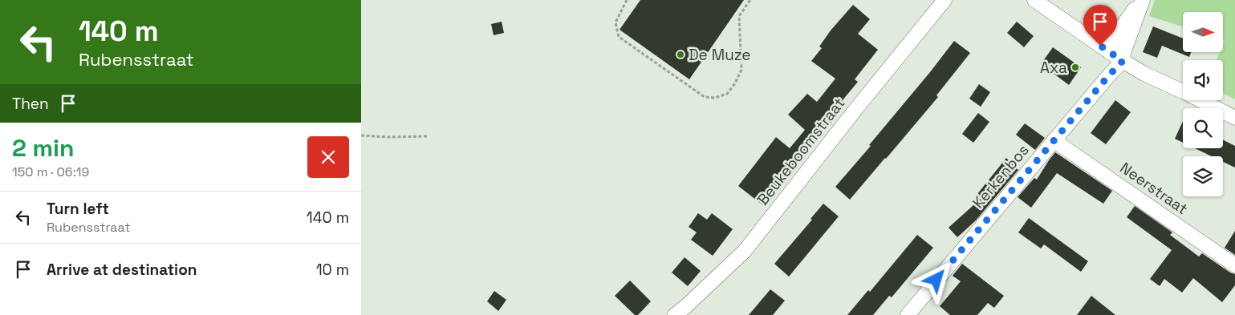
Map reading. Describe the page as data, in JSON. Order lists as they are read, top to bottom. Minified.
{"streets":{"street":["Beukeboomstraat","Kerkenbos","Neerstraat"]},"crossings":[["Kerkenbos","Neerstraat"]],"places":["De Muze","Axa"],"north":"right","page":{"turn":["140 m","Rubensstraat"],"then":"Then","heading":["2 min","150 m · 06:19"],"list":[{"name":"Turn left","note":"Rubensstraat","value":"140 m"},{"name":"Arrive at destination","value":"10 m"}]}}
